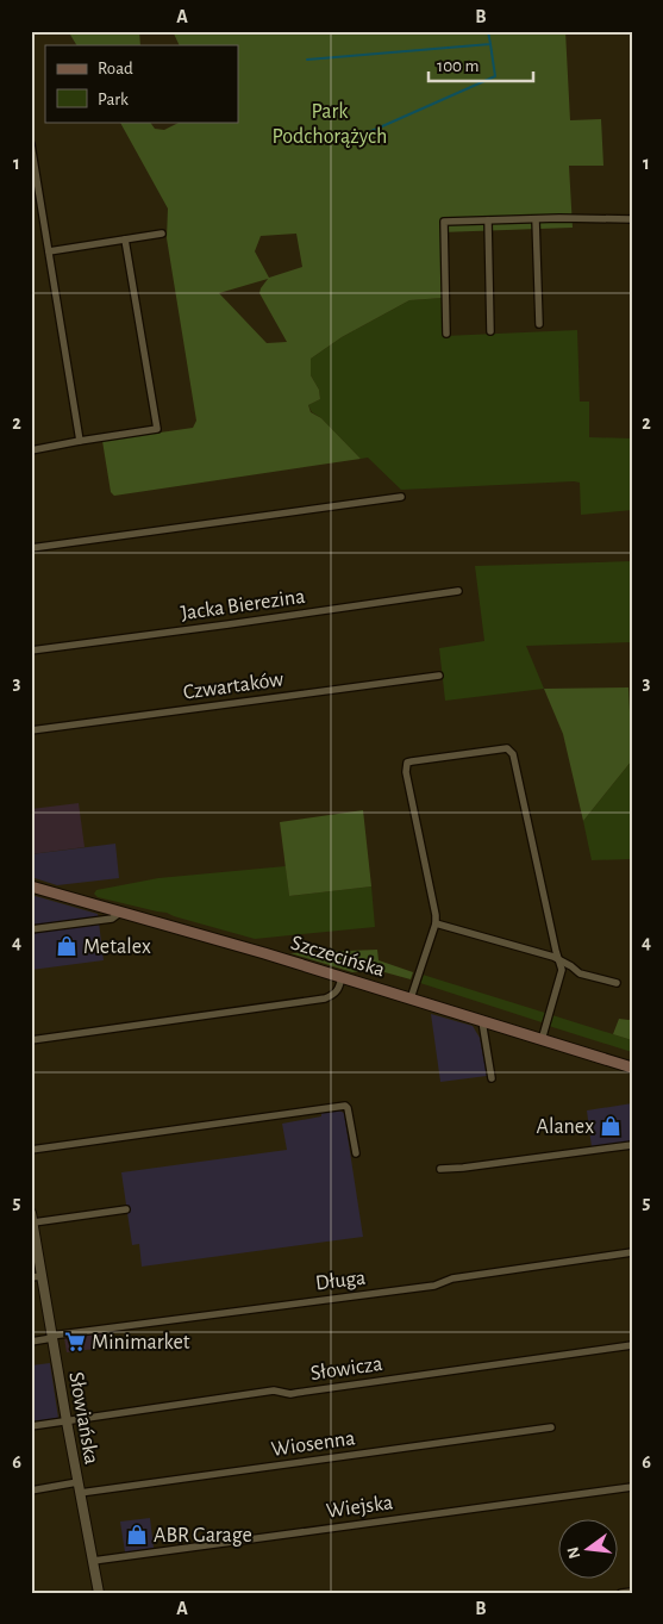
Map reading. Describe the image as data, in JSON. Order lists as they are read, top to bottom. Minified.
{"streets":{"main road":["Szczecińska"],"street":["Jacka Bierezina","Czwartaków","Długa","Słowicza","Słowiańska","Wiosenna","Wiejska"]},"crossings":[["Długa","Słowiańska"],["Słowicza","Słowiańska"],["Słowiańska","Wiosenna"],["Słowiańska","Wiejska"]],"parks":["Park Podchorążych"],"places":{"shop":["Metalex","Alanex","ABR Garage"],"supermarket":["Minimarket"]},"legend":["Road","Park"],"scale_bar":"100 m","north":"left","grid":{"columns":["A","B"],"rows":["1","2","3","4","5","6"]}}
